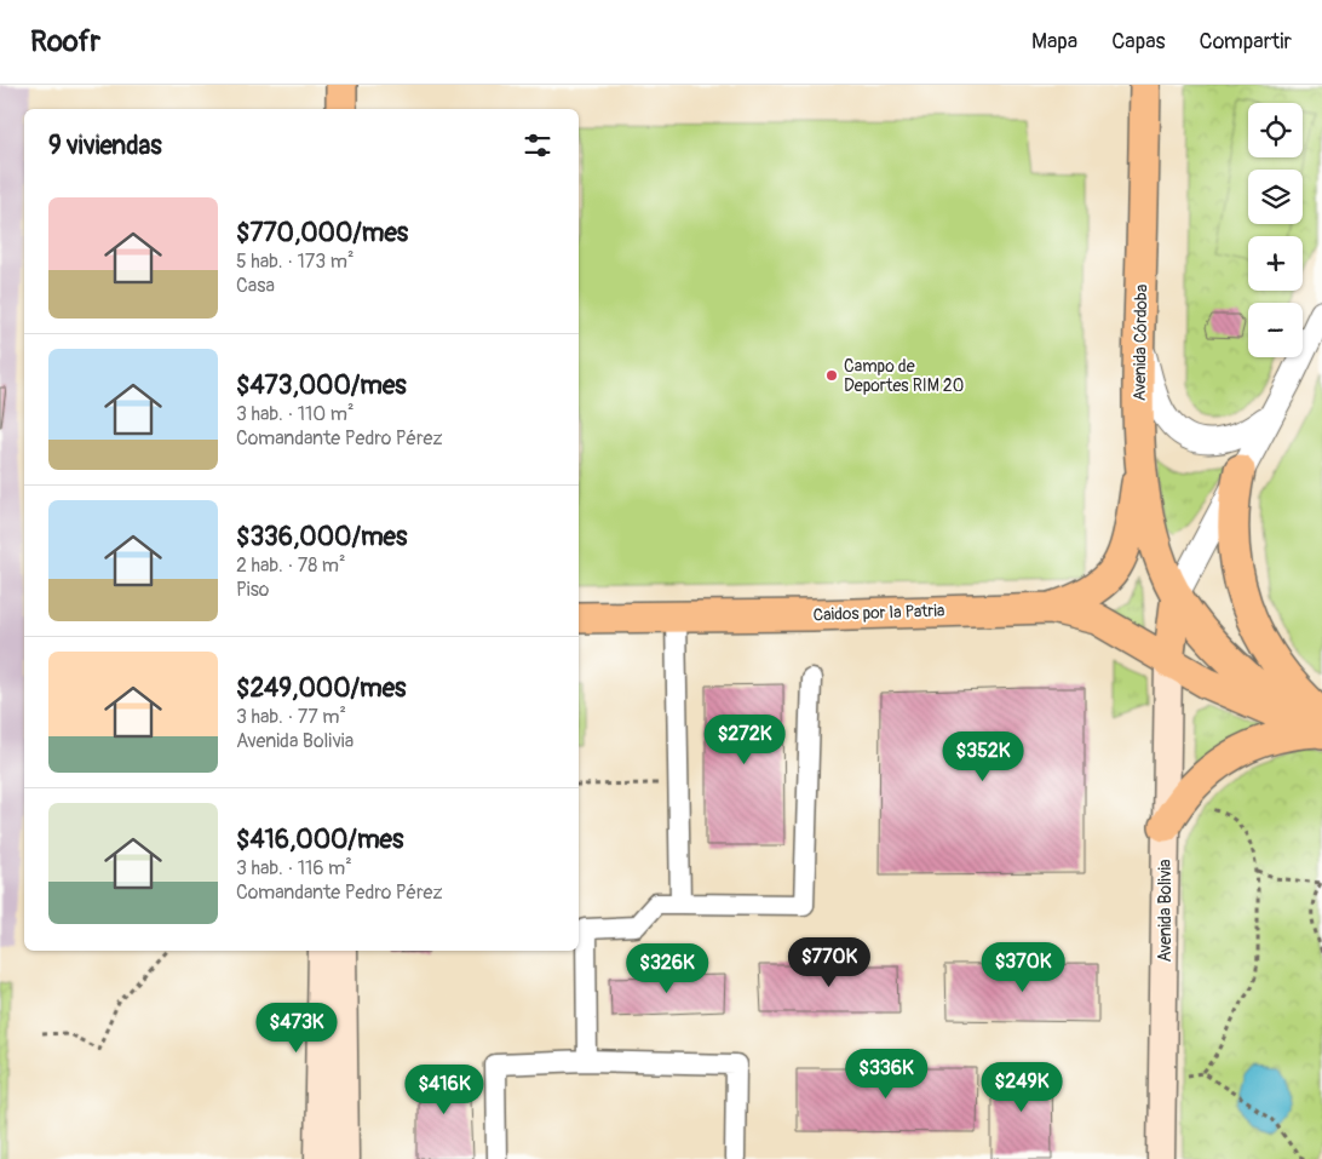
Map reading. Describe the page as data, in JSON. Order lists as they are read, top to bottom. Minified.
{"streets":{"main road":["Avenida Córdoba","Caidos por la Patria","Avenida Bolivia"]},"crossings":[["Avenida Córdoba","Caidos por la Patria"],["Caidos por la Patria","Avenida Bolivia"]],"places":["Campo de Deportes RIM 20"],"page":{"header":"Roofr","nav":["Mapa","Capas","Compartir"],"map_buttons":["+","−"],"heading":"9 viviendas","list":[{"name":"$770,000/mes","note":"5 hab. · 173 m² · Casa"},{"name":"$473,000/mes","note":"3 hab. · 110 m² · Comandante Pedro Pérez"},{"name":"$336,000/mes","note":"2 hab. · 78 m² · Piso"},{"name":"$249,000/mes","note":"3 hab. · 77 m² · Avenida Bolivia"},{"name":"$416,000/mes","note":"3 hab. · 116 m² · Comandante Pedro Pérez"}],"price":["$272K","$352K","$770K","$370K","$326K","$473K","$336K","$249K","$416K"]}}
